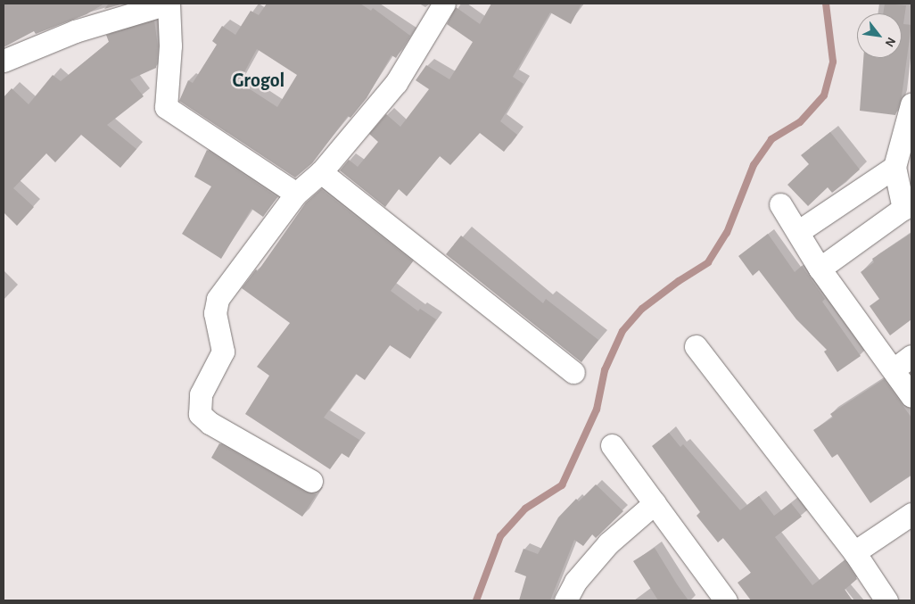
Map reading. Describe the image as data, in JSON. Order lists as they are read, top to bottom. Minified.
{"districts":["Grogol"],"north":"bottom right"}
